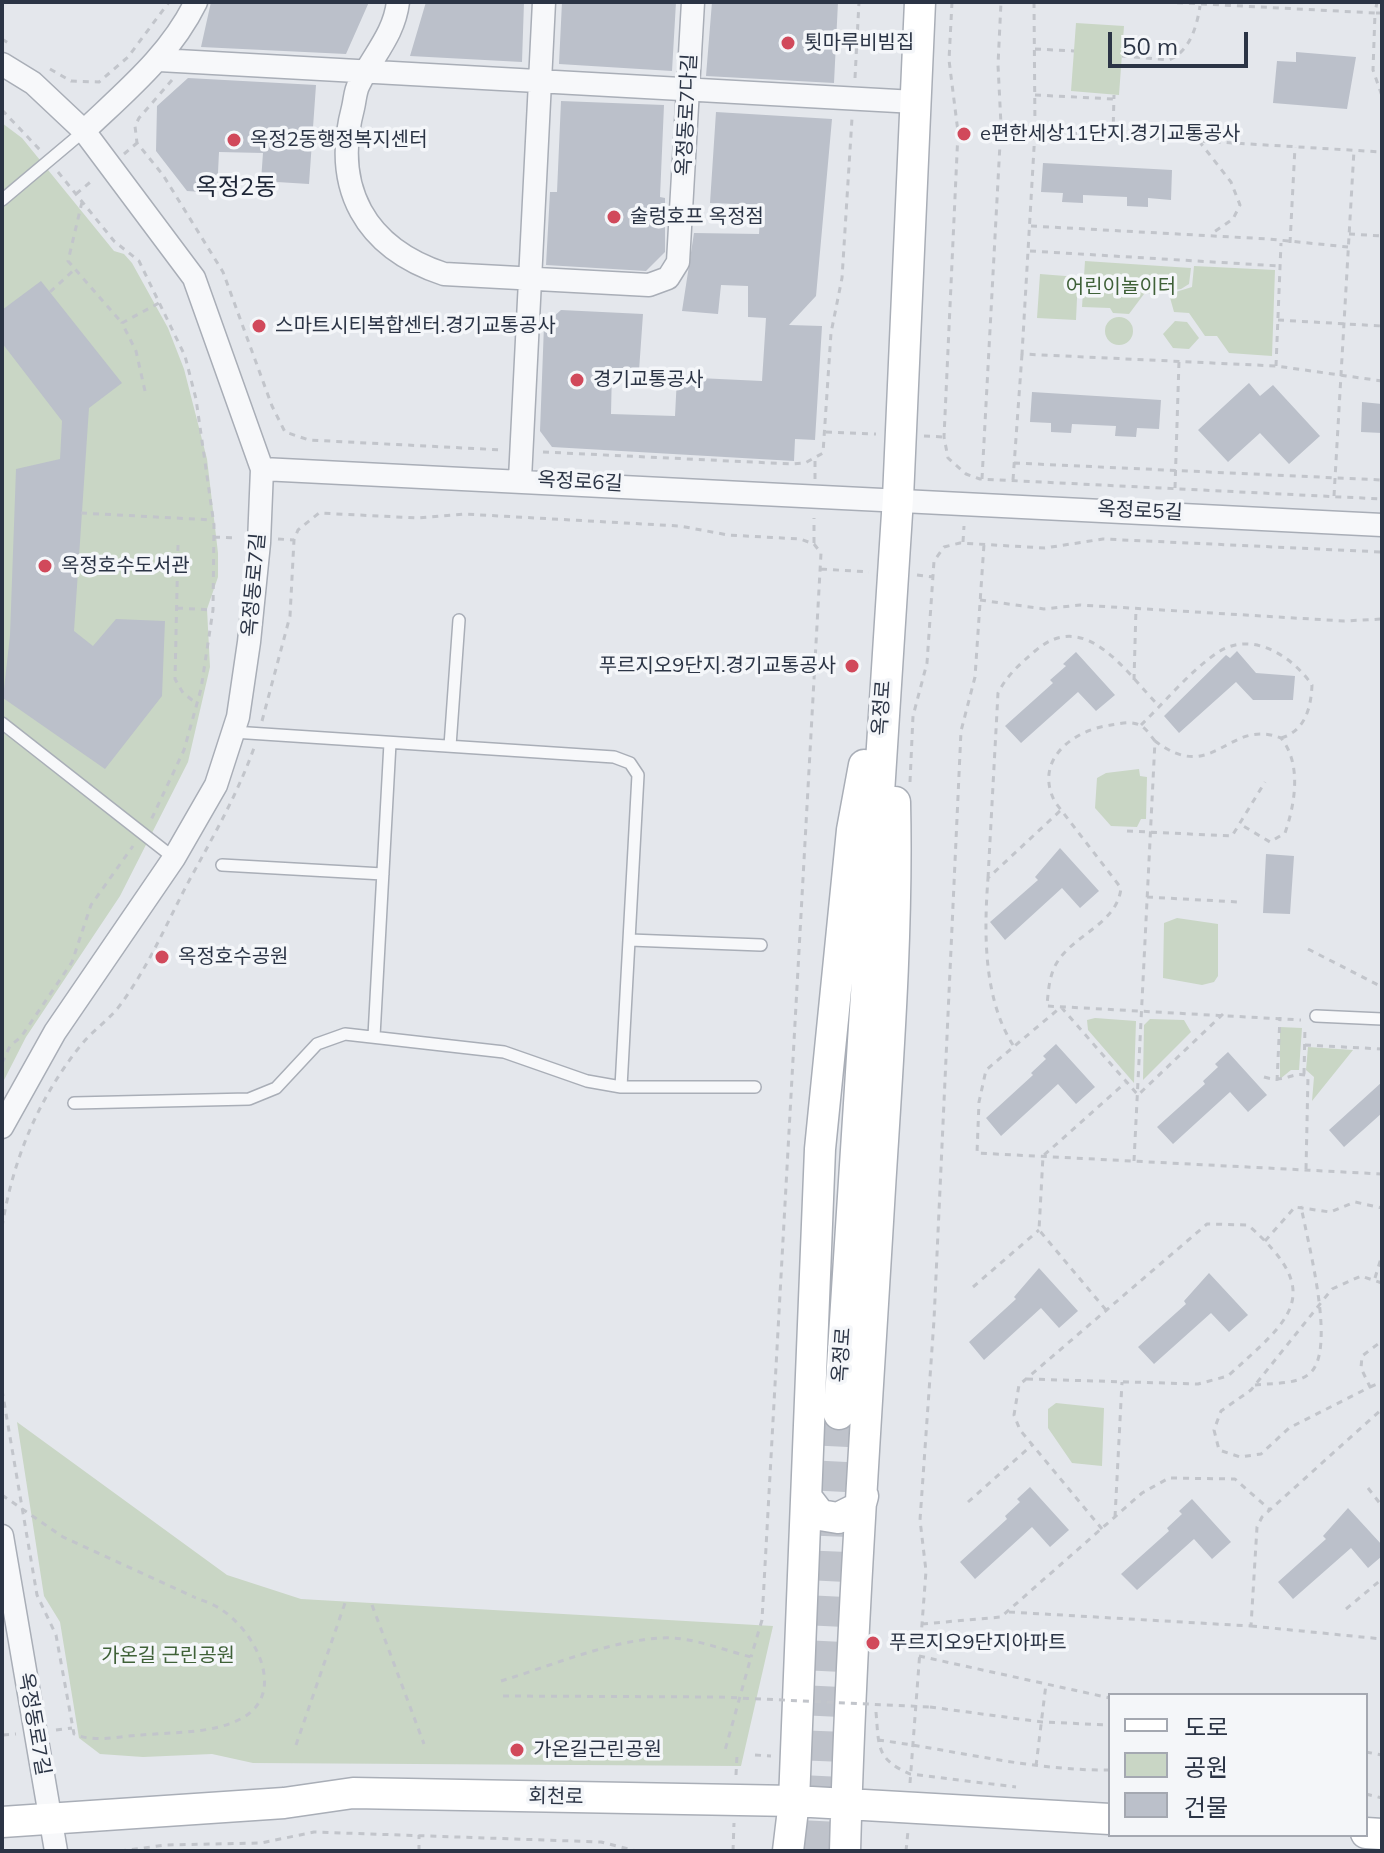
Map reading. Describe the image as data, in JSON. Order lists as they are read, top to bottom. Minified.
{"streets":{"main road":["옥정로","회천로"],"street":["옥정동로7다길","옥정로6길","옥정로5길","옥정동로7길"]},"crossings":[["옥정로6길","옥정로5길"],["옥정로6길","옥정동로7길"],["옥정로6길","옥정로"],["옥정로5길","옥정로"],["옥정동로7길","회천로"]],"districts":["옥정2동"],"parks":["어린이놀이터","가온길 근린공원"],"places":["툇마루비빔집","e편한세상11단지.경기교통공사","옥정2동행정복지센터","술렁호프 옥정점","스마트시티복합센터.경기교통공사","경기교통공사","옥정호수도서관","푸르지오9단지.경기교통공사","옥정호수공원","푸르지오9단지아파트","가온길근린공원"],"legend":["도로","공원","건물"],"scale_bar":"50 m"}
